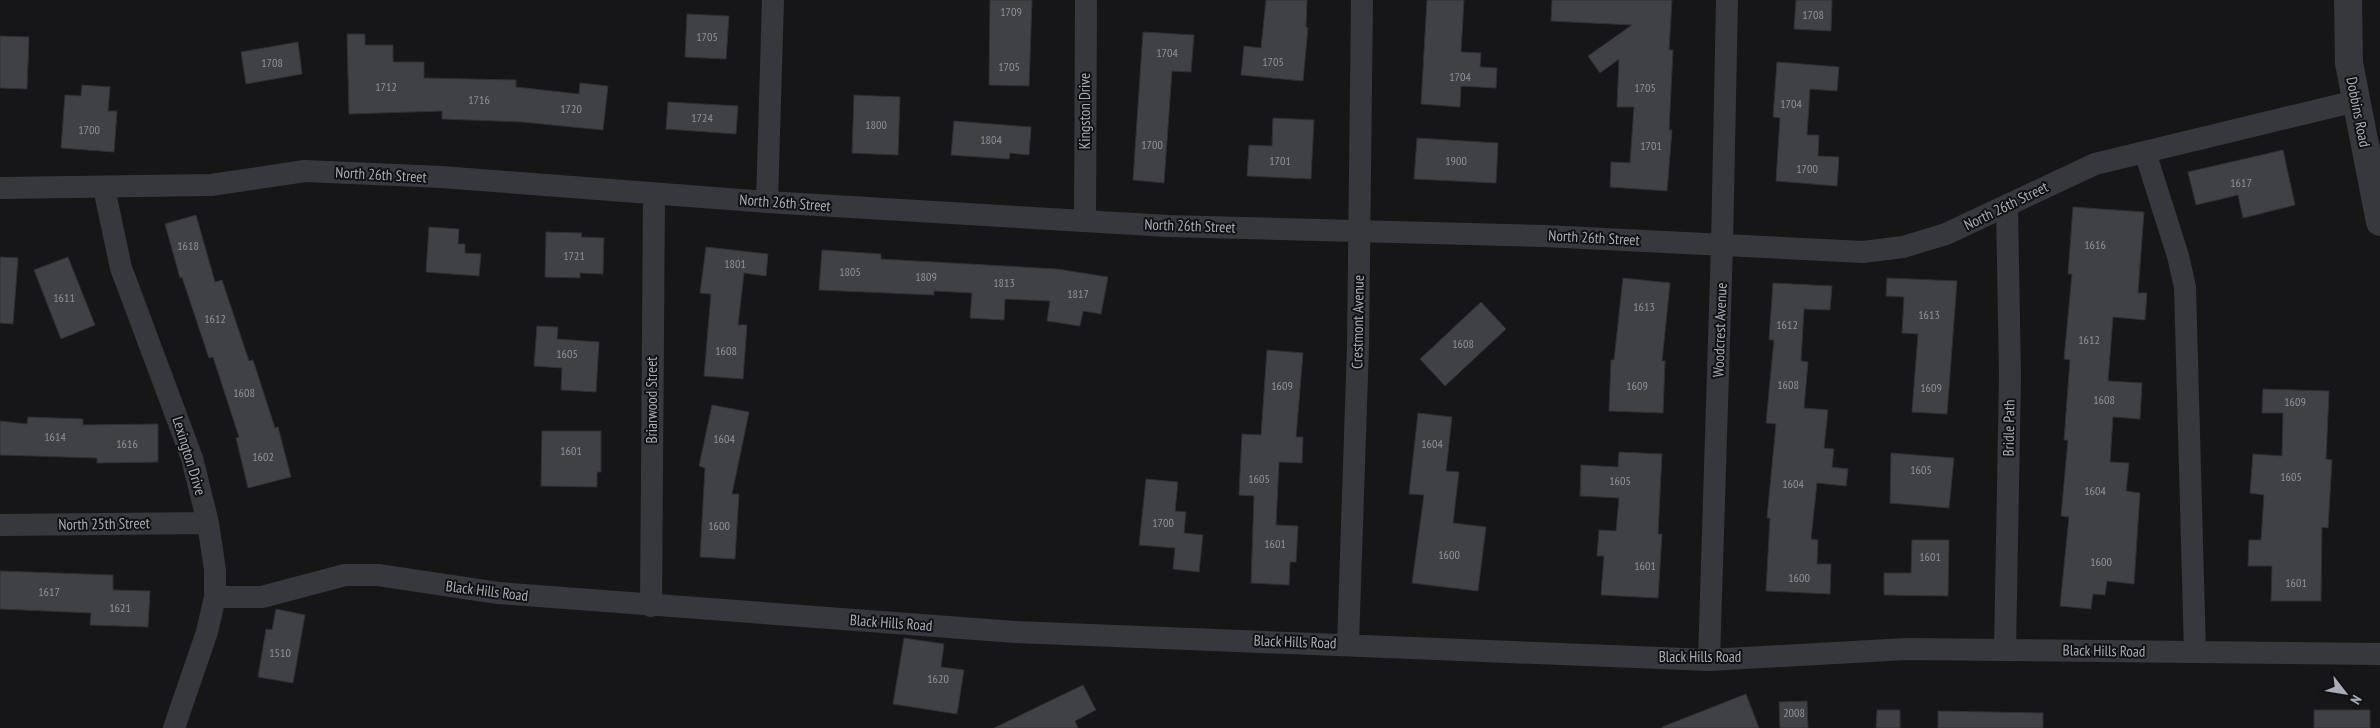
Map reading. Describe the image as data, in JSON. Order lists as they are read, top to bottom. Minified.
{"streets":{"street":["Kingston Drive","Dobbins Road","North 26th Street","Crestmont Avenue","Woodcrest Avenue","Briarwood Street","Bridle Path","Lexington Drive","North 25th Street","Black Hills Road"]},"crossings":[["Kingston Drive","North 26th Street"],["Dobbins Road","North 26th Street"],["North 26th Street","Crestmont Avenue"],["North 26th Street","Woodcrest Avenue"],["North 26th Street","Briarwood Street"],["North 26th Street","Bridle Path"],["North 26th Street","Lexington Drive"],["Crestmont Avenue","Black Hills Road"],["Woodcrest Avenue","Black Hills Road"],["Briarwood Street","Black Hills Road"],["Bridle Path","Black Hills Road"],["Lexington Drive","North 25th Street"],["Lexington Drive","Black Hills Road"]],"house_numbers":["1709","1708","1705","1704","1705","1708","1705","1704","1712","1705","1716","1704","1720","1724","1800","1700","1804","1700","1701","1701","1900","1700","1617","1616","1618","1721","1801","1805","1809","1813","1817","1611","1613","1613","1612","1612","1612","1608","1608","1605","1608","1609","1609","1609","1608","1608","1609","1614","1604","1616","1604","1601","1602","1605","1605","1605","1605","1604","1604","1700","1600","1601","1600","1601","1600","1601","1600","1601","1617","1621","1510","1620","2008"],"north":"bottom right"}
